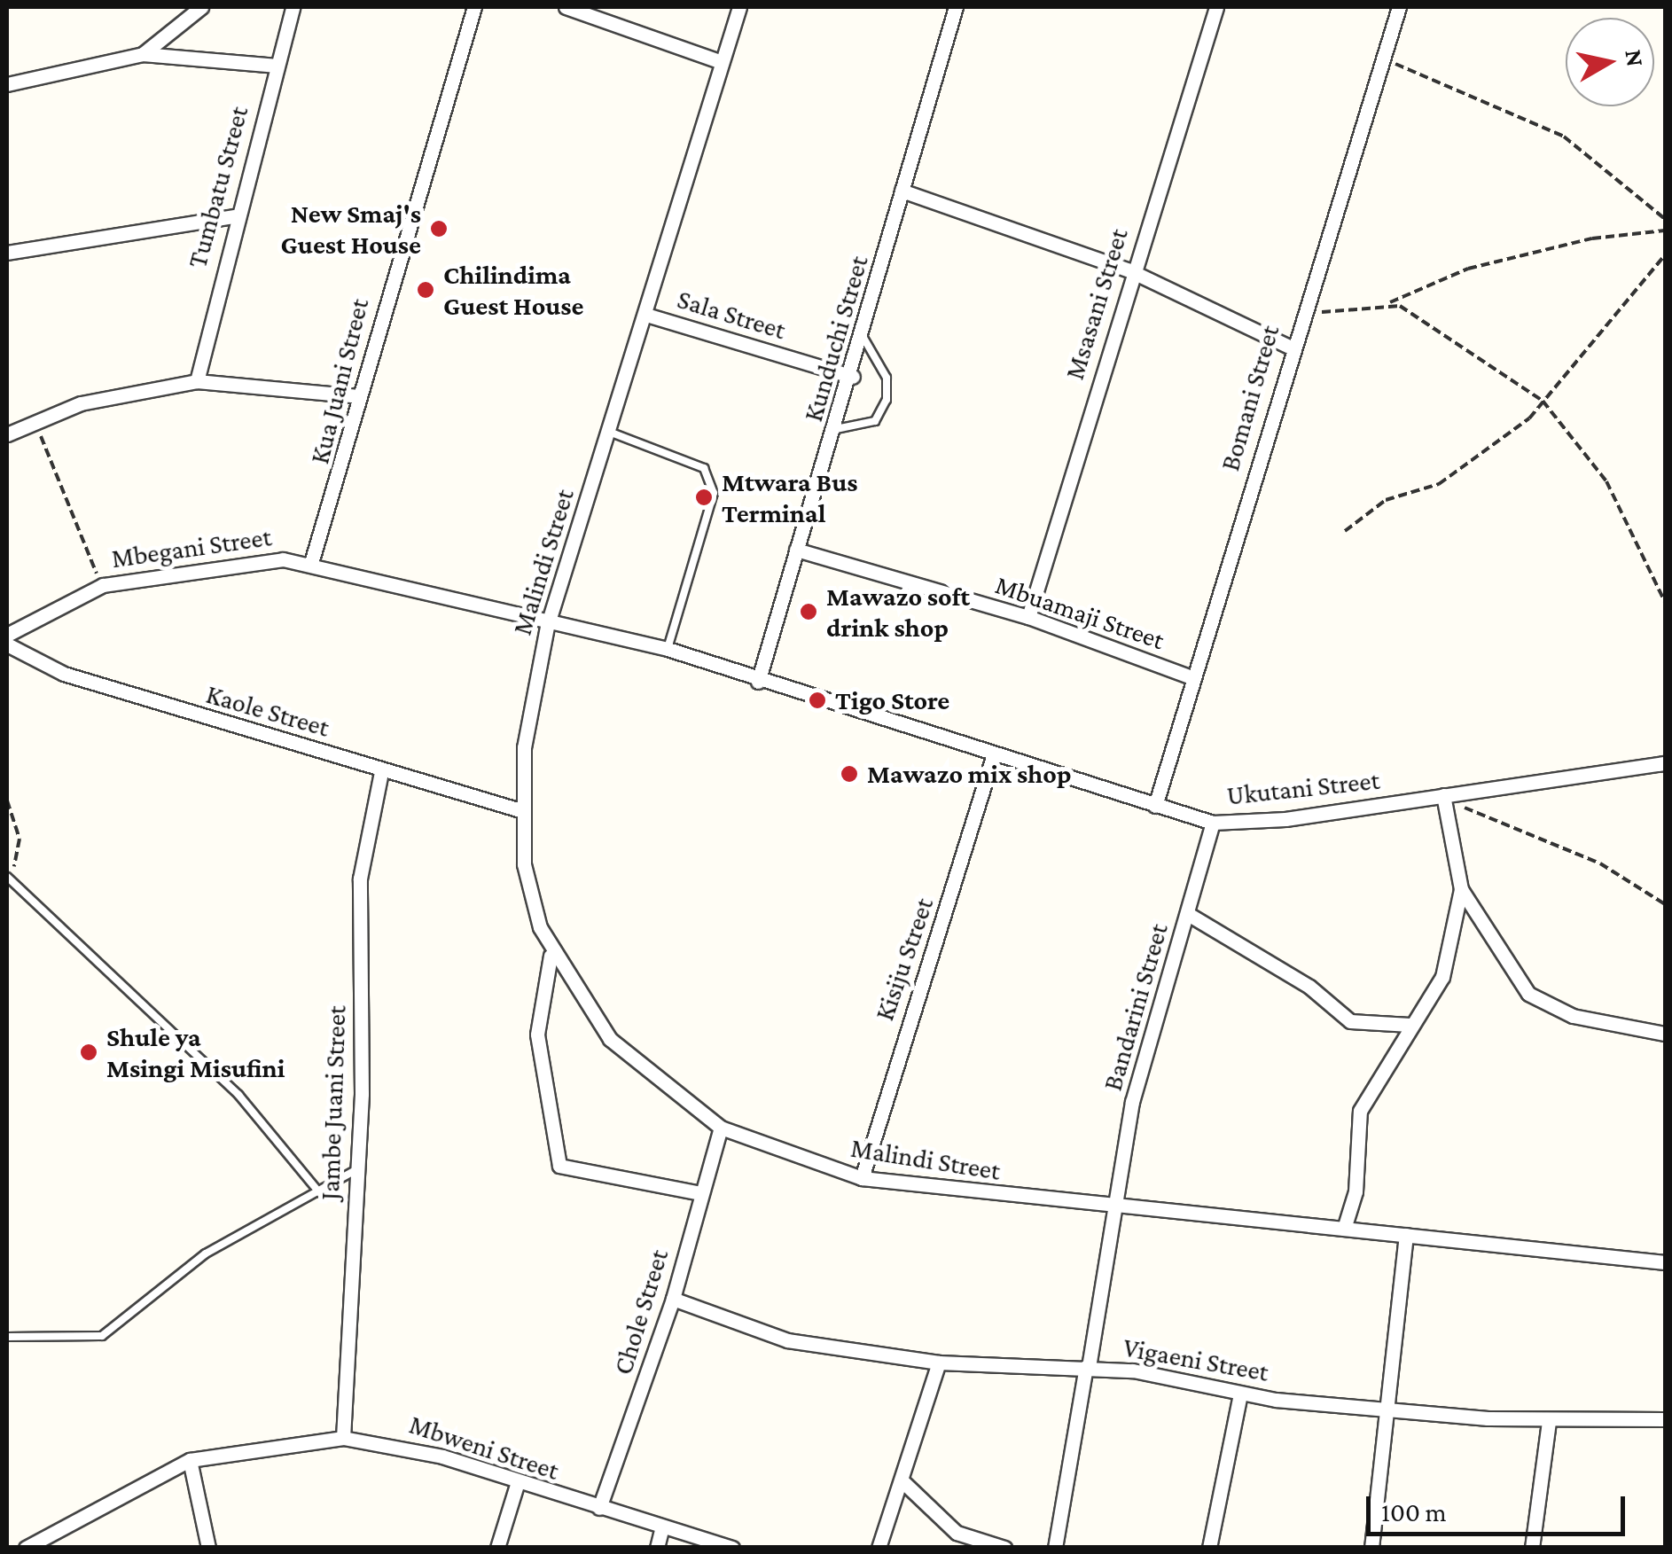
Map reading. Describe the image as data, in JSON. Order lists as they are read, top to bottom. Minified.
{"streets":{"street":["Tumbatu Street","Msasani Street","Sala Street","Kunduchi Street","Kua Juani Street","Bomani Street","Mbegani Street","Malindi Street","Mbuamaji Street","Kaole Street","Ukutani Street","Kisiju Street","Bandarini Street","Jambe Juani Street","Chole Street","Vigaeni Street","Mbweni Street"]},"crossings":[["Msasani Street","Mbuamaji Street"],["Sala Street","Kunduchi Street"],["Sala Street","Malindi Street"],["Kunduchi Street","Mbuamaji Street"],["Kunduchi Street","Ukutani Street"],["Kua Juani Street","Mbegani Street"],["Bomani Street","Mbuamaji Street"],["Bomani Street","Ukutani Street"],["Mbegani Street","Malindi Street"],["Mbegani Street","Ukutani Street"],["Malindi Street","Kaole Street"],["Malindi Street","Ukutani Street"],["Malindi Street","Kisiju Street"],["Malindi Street","Bandarini Street"],["Malindi Street","Chole Street"],["Kaole Street","Jambe Juani Street"],["Ukutani Street","Kisiju Street"],["Ukutani Street","Bandarini Street"],["Bandarini Street","Vigaeni Street"],["Jambe Juani Street","Mbweni Street"],["Chole Street","Vigaeni Street"],["Chole Street","Mbweni Street"]],"places":["New Smaj's Guest House","Chilindima Guest House","Mtwara Bus Terminal","Mawazo soft drink shop","Tigo Store","Mawazo mix shop","Shule ya Msingi Misufini"],"scale_bar":"100 m","north":"right"}
